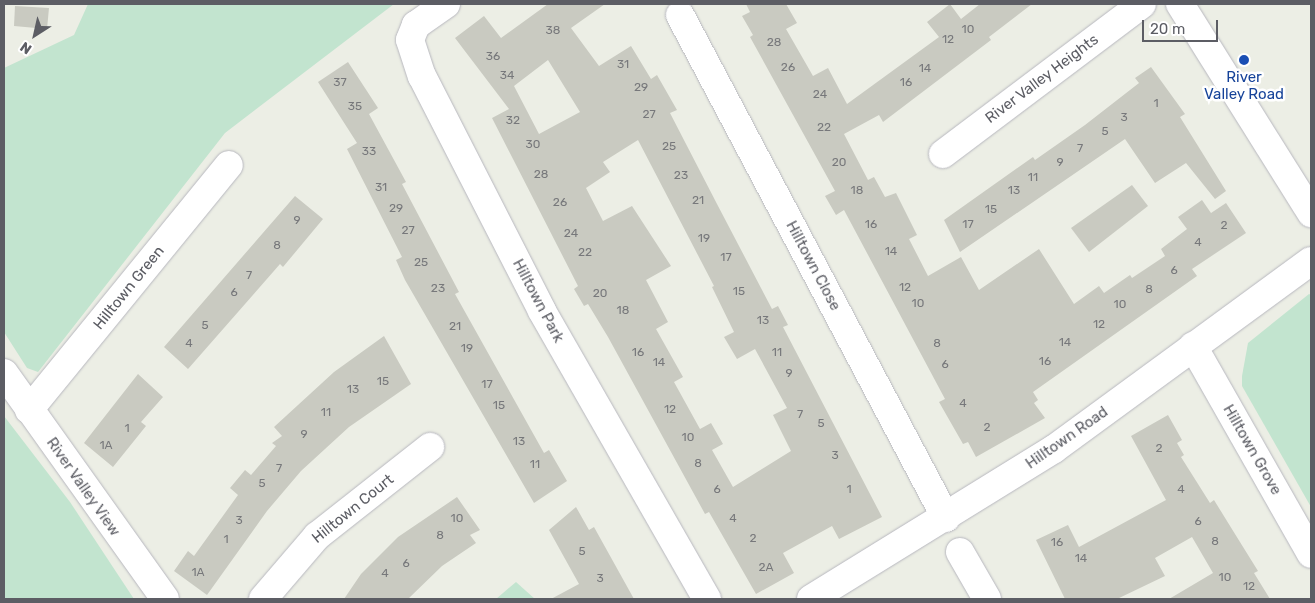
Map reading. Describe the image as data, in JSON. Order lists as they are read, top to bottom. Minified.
{"streets":{"street":["River Valley Heights","Hilltown Close","Hilltown Green","Hilltown Park","Hilltown Road","Hilltown Grove","River Valley View","Hilltown Court"]},"crossings":[["Hilltown Close","Hilltown Road"],["Hilltown Green","River Valley View"],["Hilltown Road","Hilltown Grove"]],"places":["River Valley Road"],"house_numbers":["10","38","12","28","36","31","26","14","34","37","16","29","24","1","35","27","3","32","22","5","30","25","7","33","20","9","28","23","11","31","18","13","21","26","29","15","9","16","17","2","27","24","19","4","8","14","22","17","25","6","7","12","23","8","15","6","20","10","10","18","13","12","5","21","14","4","8","19","16","11","16","14","6","9","15","17","13","4","15","12","11","7","5","2","1","9","10","13","1A","2","3","8","11","7","5","6","1","4","10","4","3","6","8","2","1","8","16","5","14","6","2A","1A","4","10","3","12"],"scale_bar":"20 m","north":"bottom left"}
